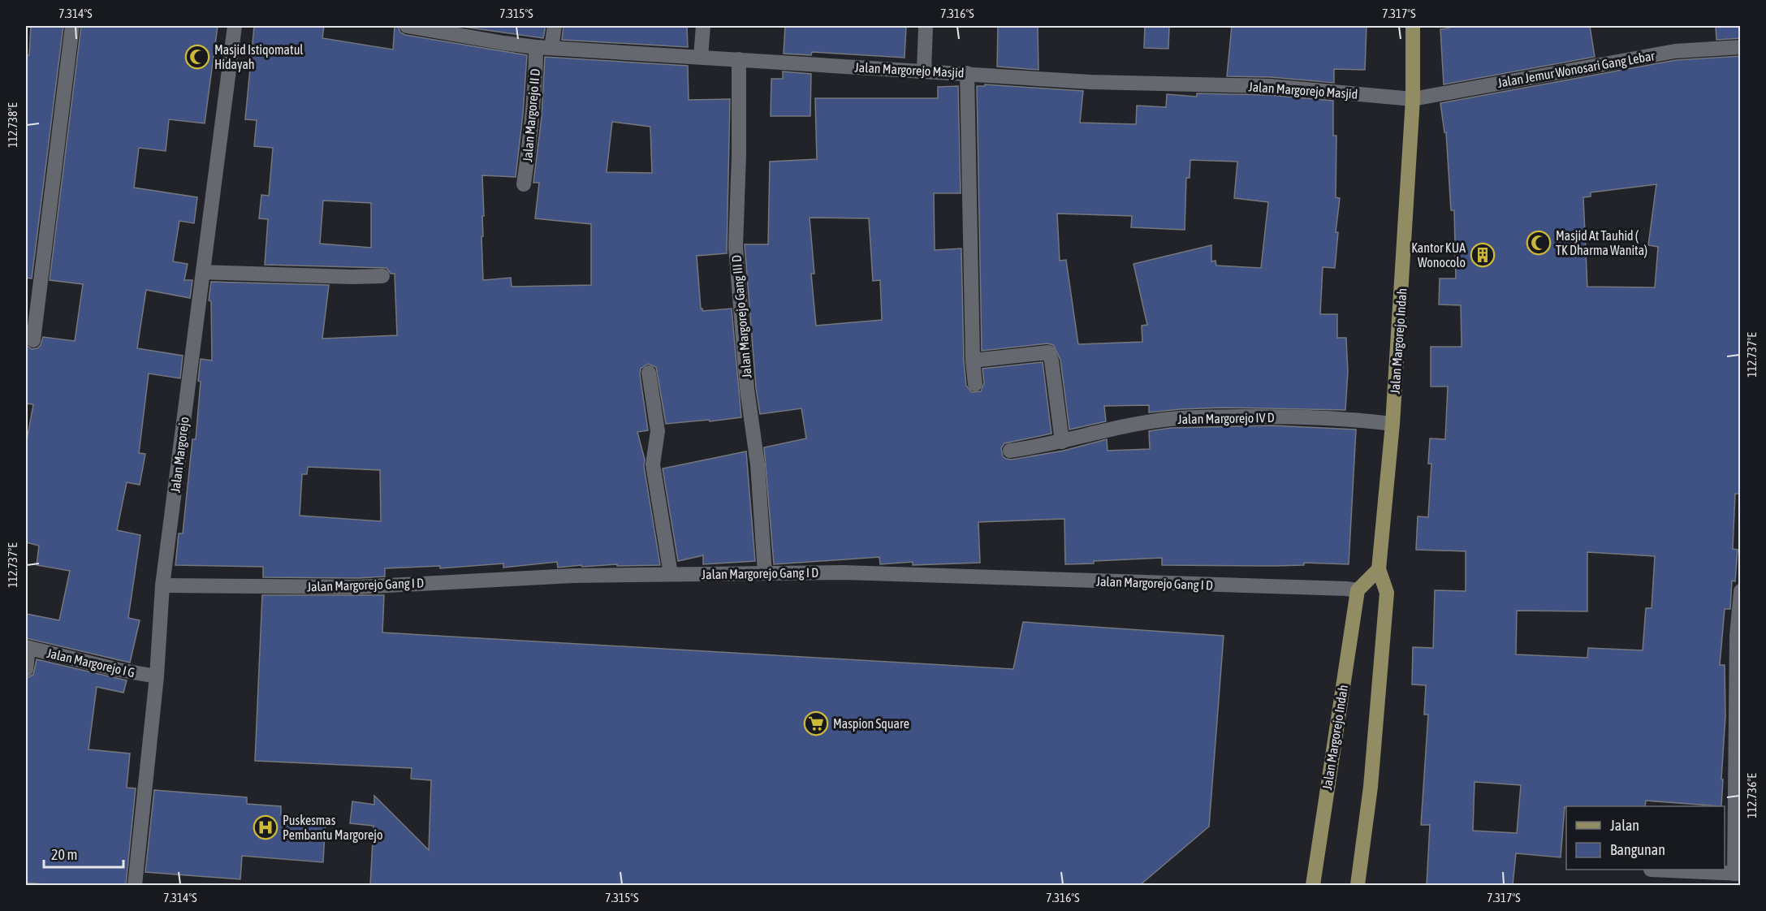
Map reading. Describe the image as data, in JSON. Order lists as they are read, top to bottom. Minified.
{"streets":{"main road":["Jalan Margorejo Indah"],"street":["Jalan Jemur Wonosari Gang Lebar","Jalan Margorejo Masjid","Jalan Margorejo II D","Jalan Margorejo Gang III D","Jalan Margorejo IV D","Jalan Margorejo","Jalan Margorejo Gang I D","Jalan Margorejo I G"]},"crossings":[["Jalan Jemur Wonosari Gang Lebar","Jalan Margorejo Masjid"],["Jalan Jemur Wonosari Gang Lebar","Jalan Margorejo Indah"],["Jalan Margorejo Masjid","Jalan Margorejo II D"],["Jalan Margorejo Masjid","Jalan Margorejo Gang III D"],["Jalan Margorejo Masjid","Jalan Margorejo Indah"],["Jalan Margorejo Gang III D","Jalan Margorejo Gang I D"],["Jalan Margorejo Indah","Jalan Margorejo IV D"],["Jalan Margorejo Indah","Jalan Margorejo Gang I D"],["Jalan Margorejo","Jalan Margorejo Gang I D"],["Jalan Margorejo","Jalan Margorejo I G"]],"places":{"mosque":["Masjid Istiqomatul Hidayah","Masjid At Tauhid ( TK Dharma Wanita)"],"building":["Kantor KUA Wonocolo"],"supermarket":["Maspion Square"],"hospital":["Puskesmas Pembantu Margorejo"]},"legend":["Jalan","Bangunan"],"scale_bar":"20 m","coordinates":["7.314°S","7.315°S","7.316°S","7.317°S","112.738°E","112.737°E","112.736°E"]}
